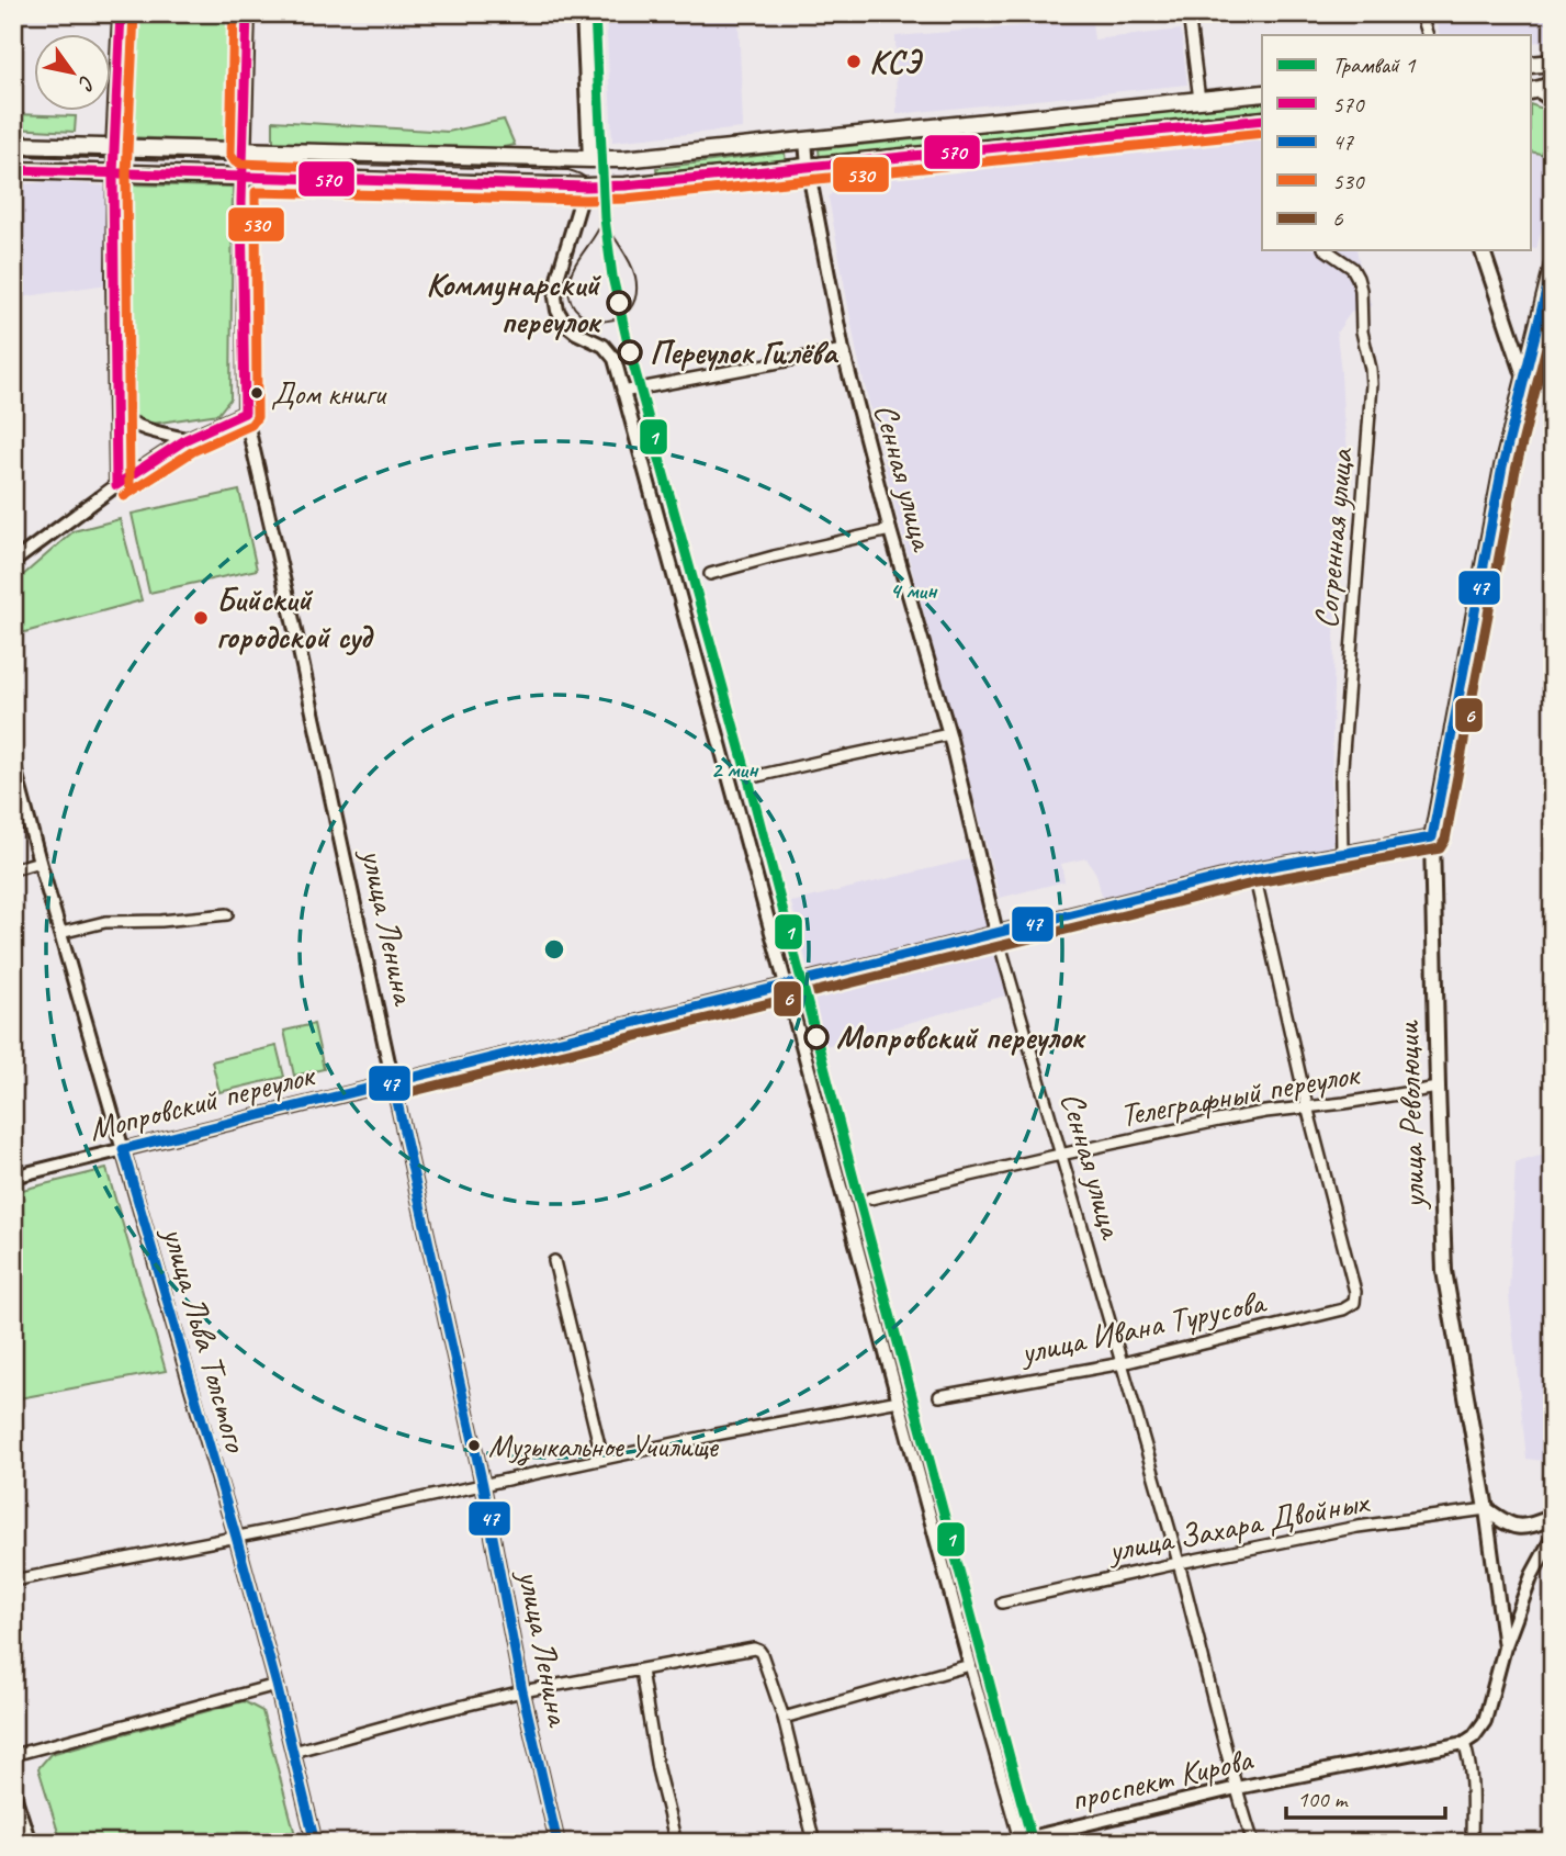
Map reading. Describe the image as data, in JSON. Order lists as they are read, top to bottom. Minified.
{"streets":{"main road":["улица Ленина","улица Революции"],"street":["Сенная улица","Согренная улица","Телеграфный переулок","Мопровский переулок","улица Ивана Турусова","улица Льва Толстого","улица Захара Двойных","проспект Кирова"]},"crossings":[["Сенная улица","Телеграфный переулок"],["Сенная улица","Мопровский переулок"],["Сенная улица","улица Ивана Турусова"],["Сенная улица","улица Захара Двойных"],["Сенная улица","проспект Кирова"],["Согренная улица","Мопровский переулок"],["улица Ленина","Мопровский переулок"],["Телеграфный переулок","улица Революции"],["Телеграфный переулок","улица Ивана Турусова"],["Мопровский переулок","улица Революции"],["Мопровский переулок","улица Льва Толстого"],["улица Революции","улица Захара Двойных"],["улица Революции","проспект Кирова"]],"places":["КСЭ","Коммунарский переулок","Переулок Гилёва","Дом книги","Бийский городской суд","Мопровский переулок","Музыкальное Училище"],"lines":["tram line 1","transit line 570","transit line 530","transit line 47","transit line 6"],"legend":["Трамвай 1","570","47","530","6"],"scale_bar":"100 m","north":"bottom right","rings":["4 мин","2 мин"]}
